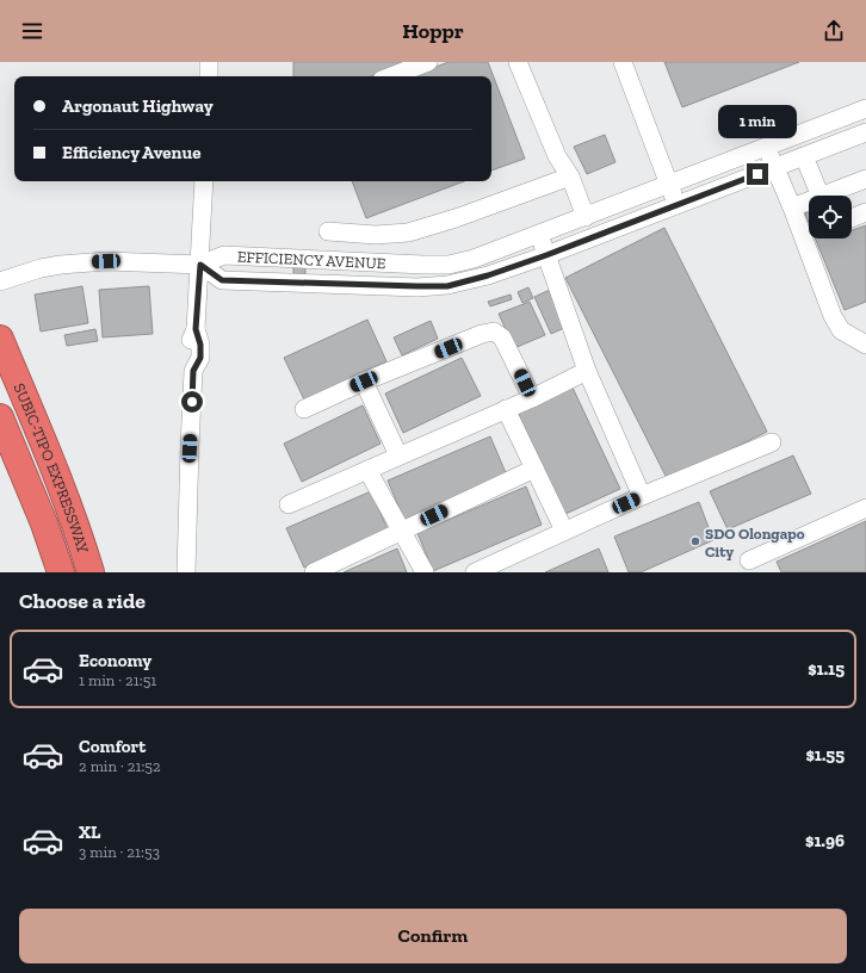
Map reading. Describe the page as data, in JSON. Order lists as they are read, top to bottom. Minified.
{"streets":{"highway":["SUBIC-TIPO EXPRESSWAY"],"street":["EFFICIENCY AVENUE"]},"places":["SDO Olongapo City"],"page":{"header":"Hoppr","banner":["Argonaut Highway","Efficiency Avenue"],"bubble":"1 min","heading":"Choose a ride","list":[{"name":"Economy","note":"1 min · 21:51","value":"$1.15"},{"name":"Comfort","note":"2 min · 21:52","value":"$1.55"},{"name":"XL","note":"3 min · 21:53","value":"$1.96"}],"buttons":"Confirm"}}
